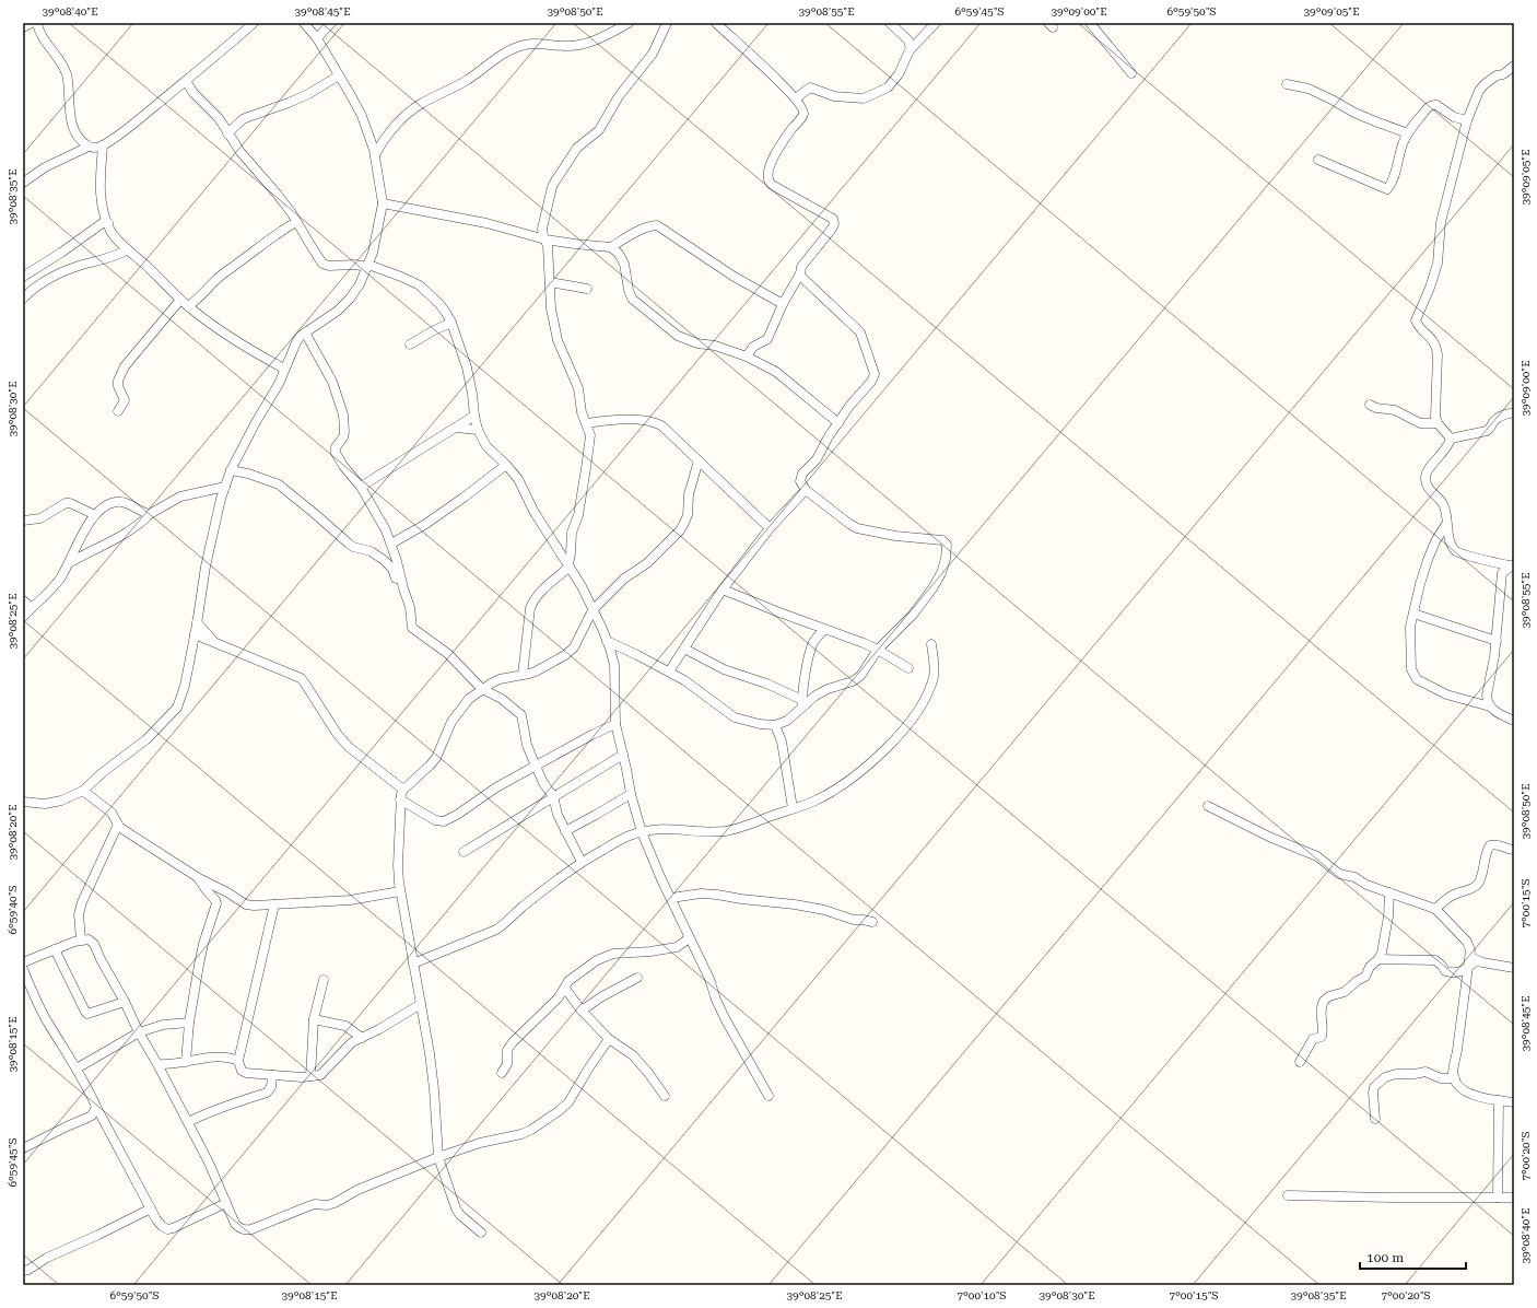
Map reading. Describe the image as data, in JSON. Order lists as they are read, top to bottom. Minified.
{"scale_bar":"100 m","coordinates":["39°08'40\"E","39°08'45\"E","39°08'50\"E","39°08'55\"E","6°59'45\"S","39°09'00\"E","6°59'50\"S","39°09'05\"E","39°08'35\"E","39°08'30\"E","39°08'25\"E","39°08'20\"E","7°00'15\"S","6°59'40\"S","39°08'15\"E","7°00'20\"S","7°00'10\"S"]}
